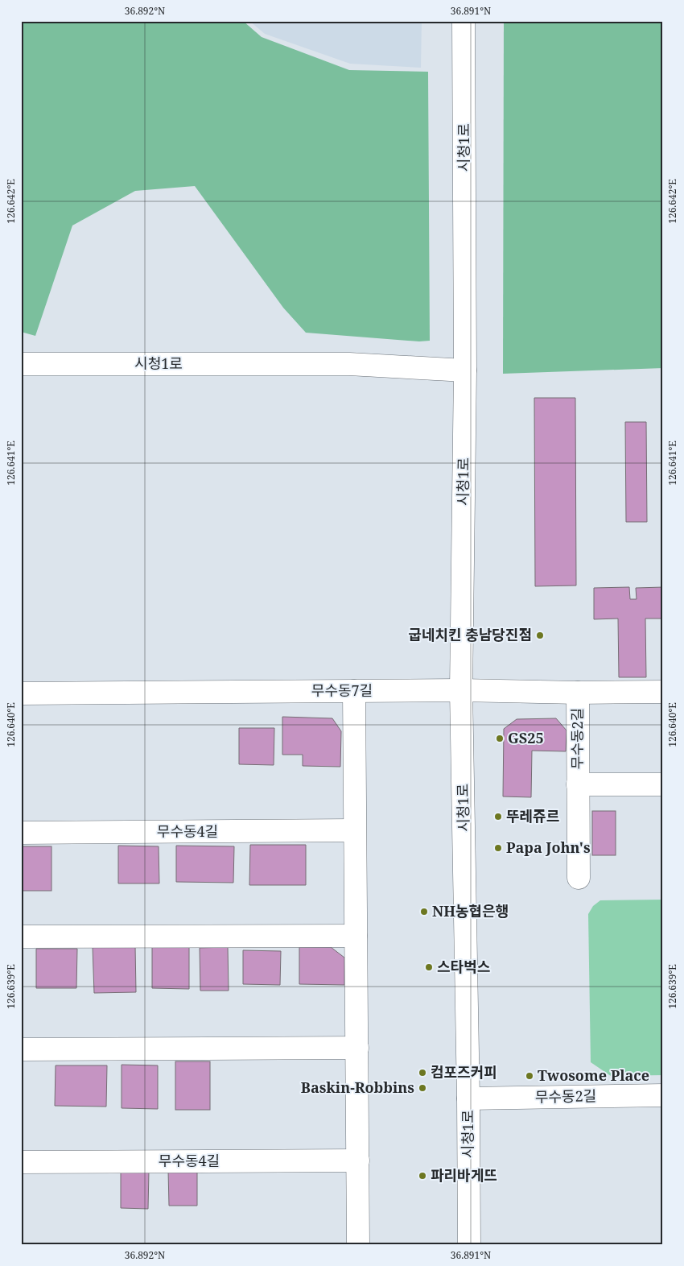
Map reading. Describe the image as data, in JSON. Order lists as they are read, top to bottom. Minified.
{"streets":{"street":["시청1로","무수동7길","무수동2길","무수동4길"]},"crossings":[["시청1로","무수동7길"],["시청1로","무수동2길"],["무수동7길","무수동2길"]],"places":["굽네치킨 충남당진점","GS25","뚜레쥬르","Papa John's","NH농협은행","스타벅스","컴포즈커피","Twosome Place","Baskin-Robbins","파리바게뜨"],"coordinates":["36.892°N","36.891°N","126.642°E","126.641°E","126.640°E","126.639°E"]}
